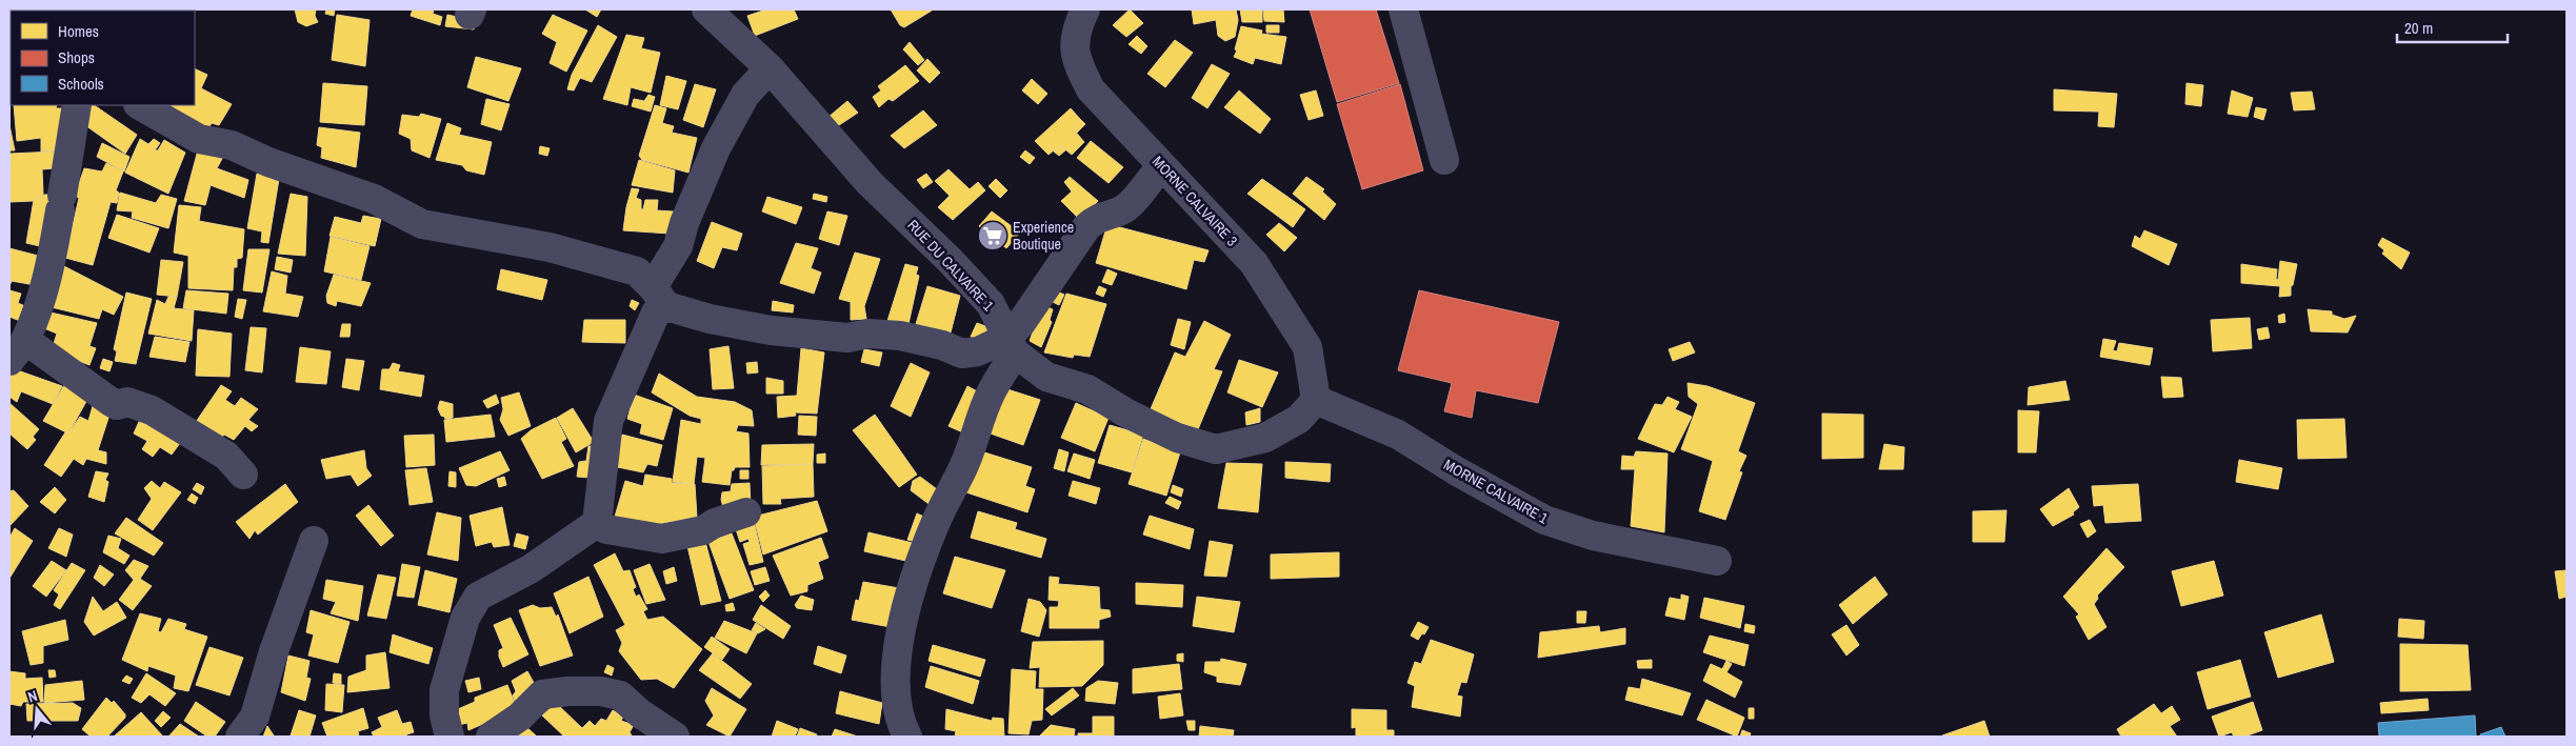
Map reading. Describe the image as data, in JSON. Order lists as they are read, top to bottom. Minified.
{"streets":{"street":["MORNE CALVAIRE 3","RUE DU CALVAIRE 1","MORNE CALVAIRE 1"]},"crossings":[["MORNE CALVAIRE 3","RUE DU CALVAIRE 1"],["MORNE CALVAIRE 3","MORNE CALVAIRE 1"],["RUE DU CALVAIRE 1","MORNE CALVAIRE 1"]],"places":{"supermarket":["Experience Boutique"]},"legend":["Homes","Shops","Schools"],"scale_bar":"20 m","north":"top"}
